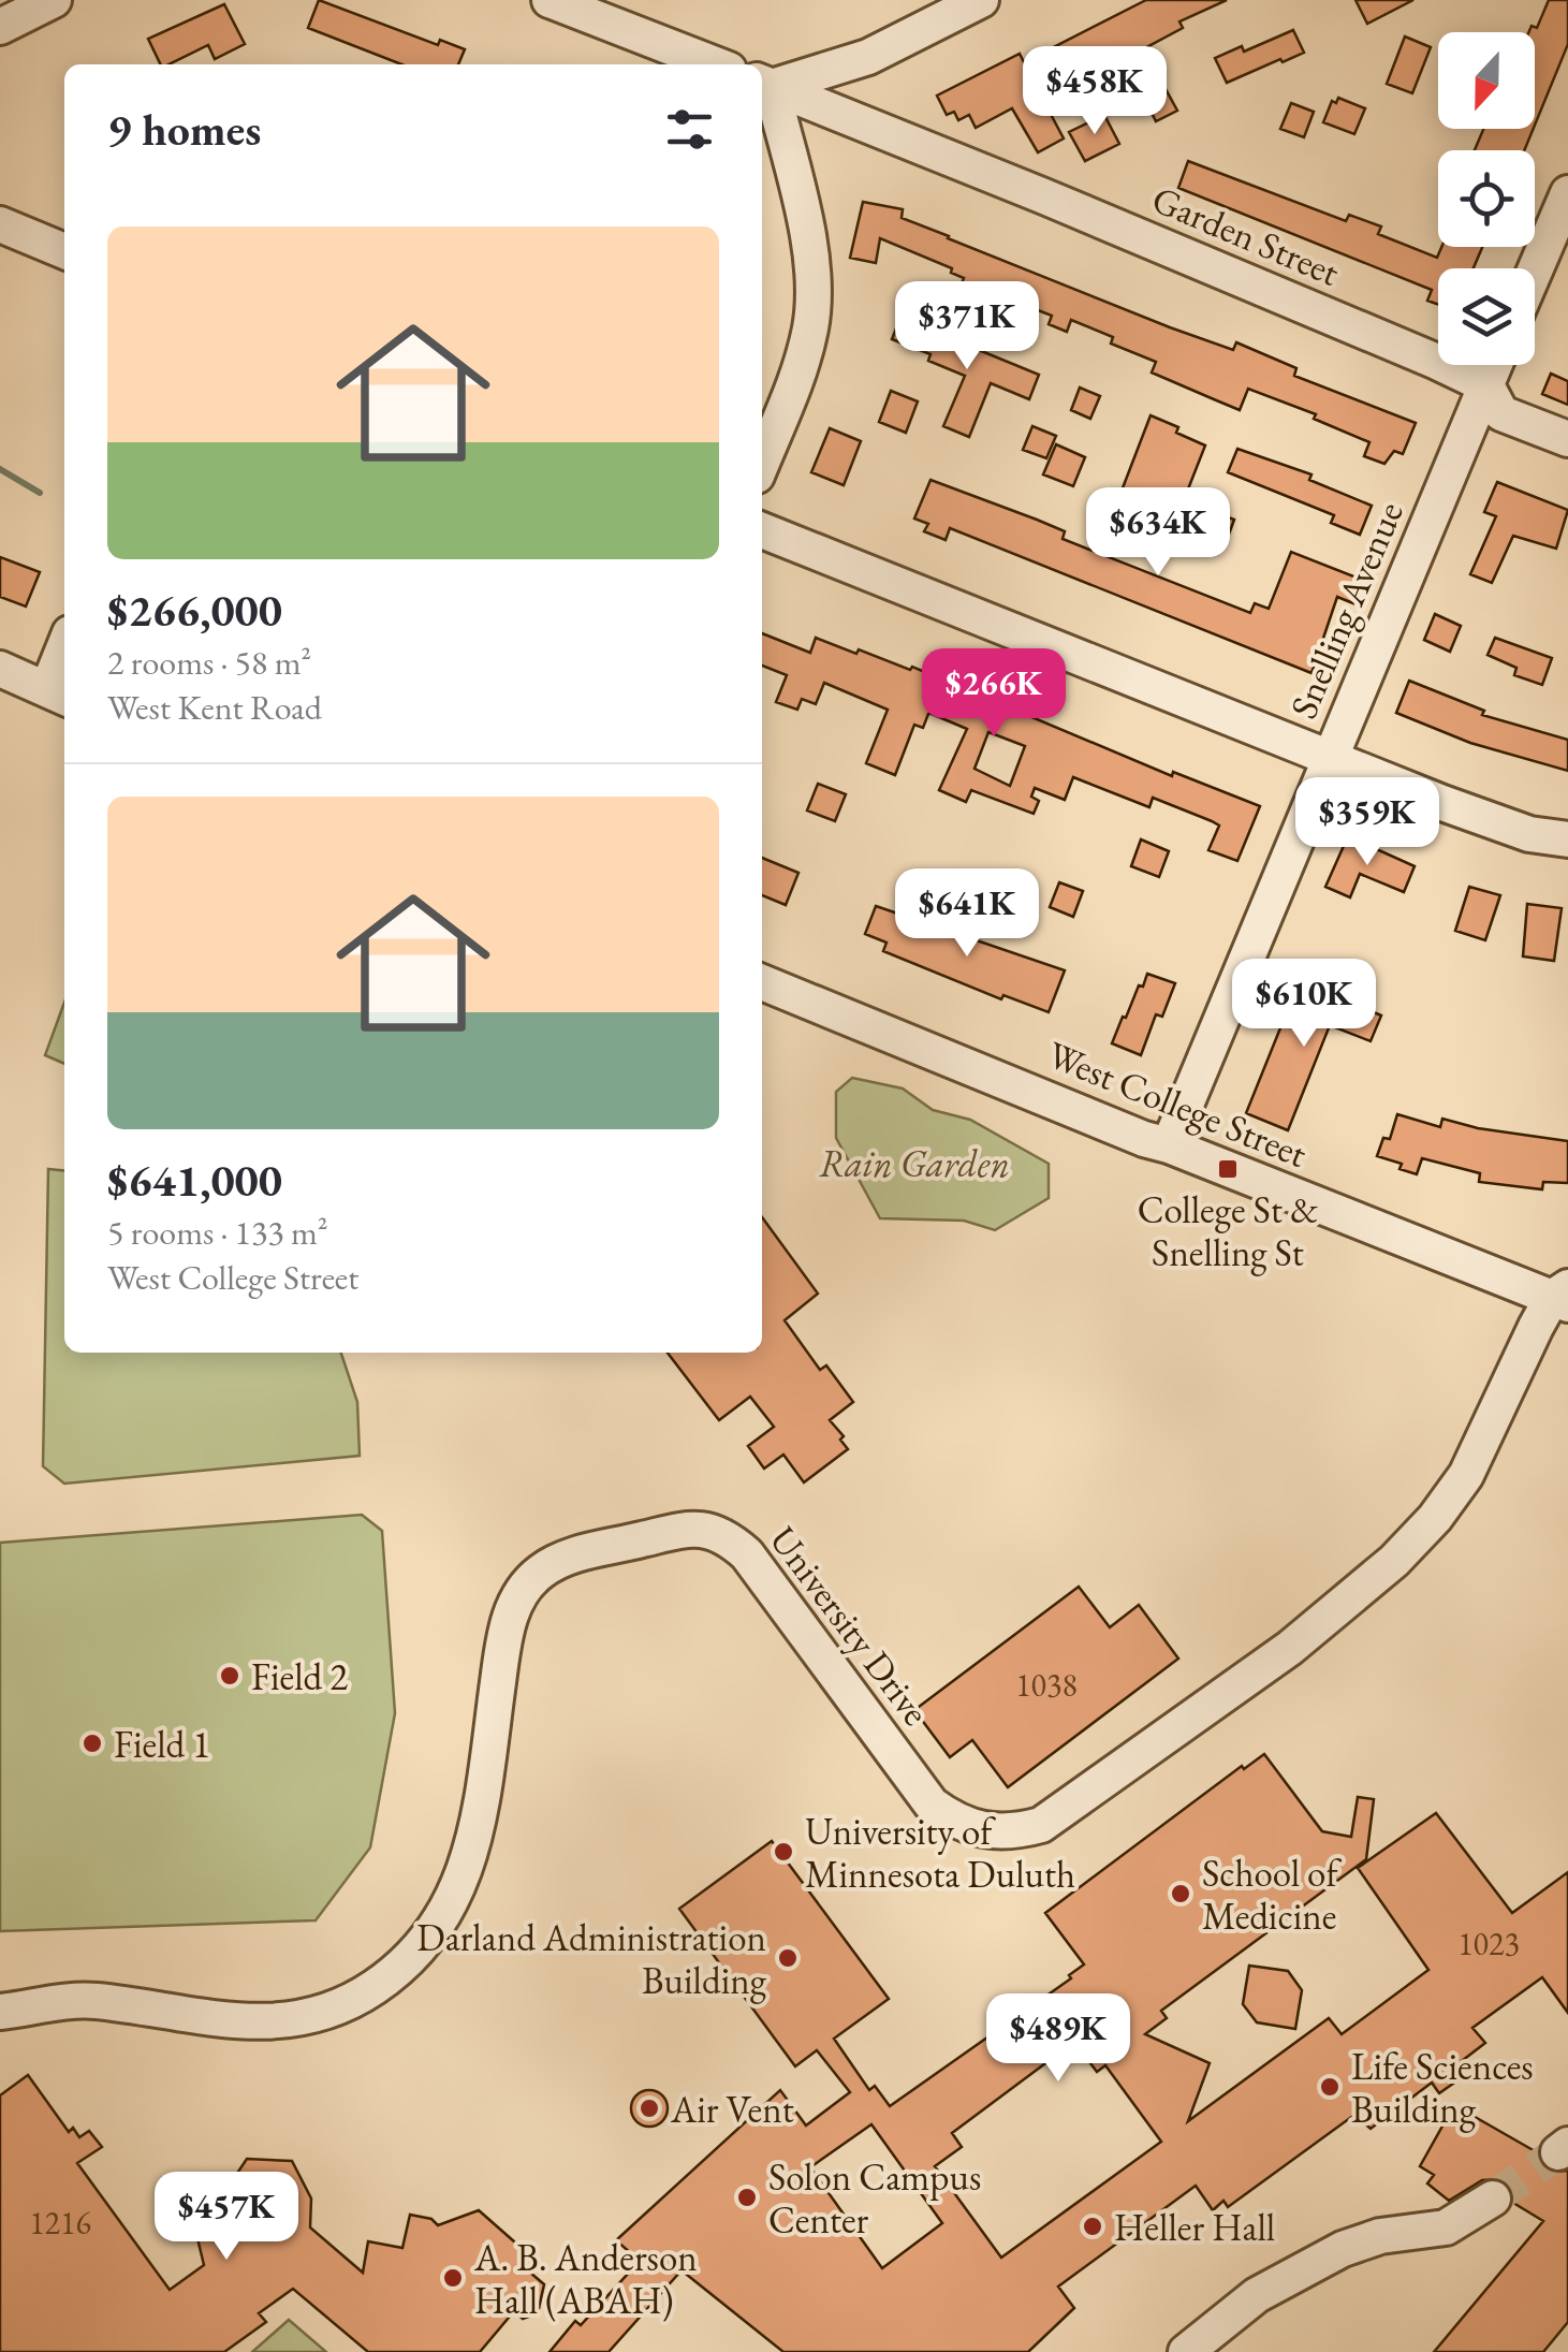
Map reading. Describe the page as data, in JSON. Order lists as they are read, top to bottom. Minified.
{"streets":{"street":["Garden Street","Snelling Avenue","West College Street","University Drive"]},"crossings":[["Garden Street","Snelling Avenue"],["Snelling Avenue","West College Street"],["West College Street","University Drive"]],"parks":["Rain Garden"],"places":{"transit":["College St & Snelling St"],"other":["Field 2","Field 1","University of Minnesota Duluth","School of Medicine","Darland Administration Building","Life Sciences Building","Air Vent","Solon Campus Center","Heller Hall","A. B. Anderson Hall (ABAH)"]},"house_numbers":["1038","1023","1216"],"north":"bottom","page":{"price":["$458K","$371K","$634K","$266K","$359K","$641K","$610K","$489K","$457K"],"heading":"9 homes","list":[{"name":"$266,000","note":"2 rooms · 58 m² · West Kent Road"},{"name":"$641,000","note":"5 rooms · 133 m² · West College Street"}]}}
